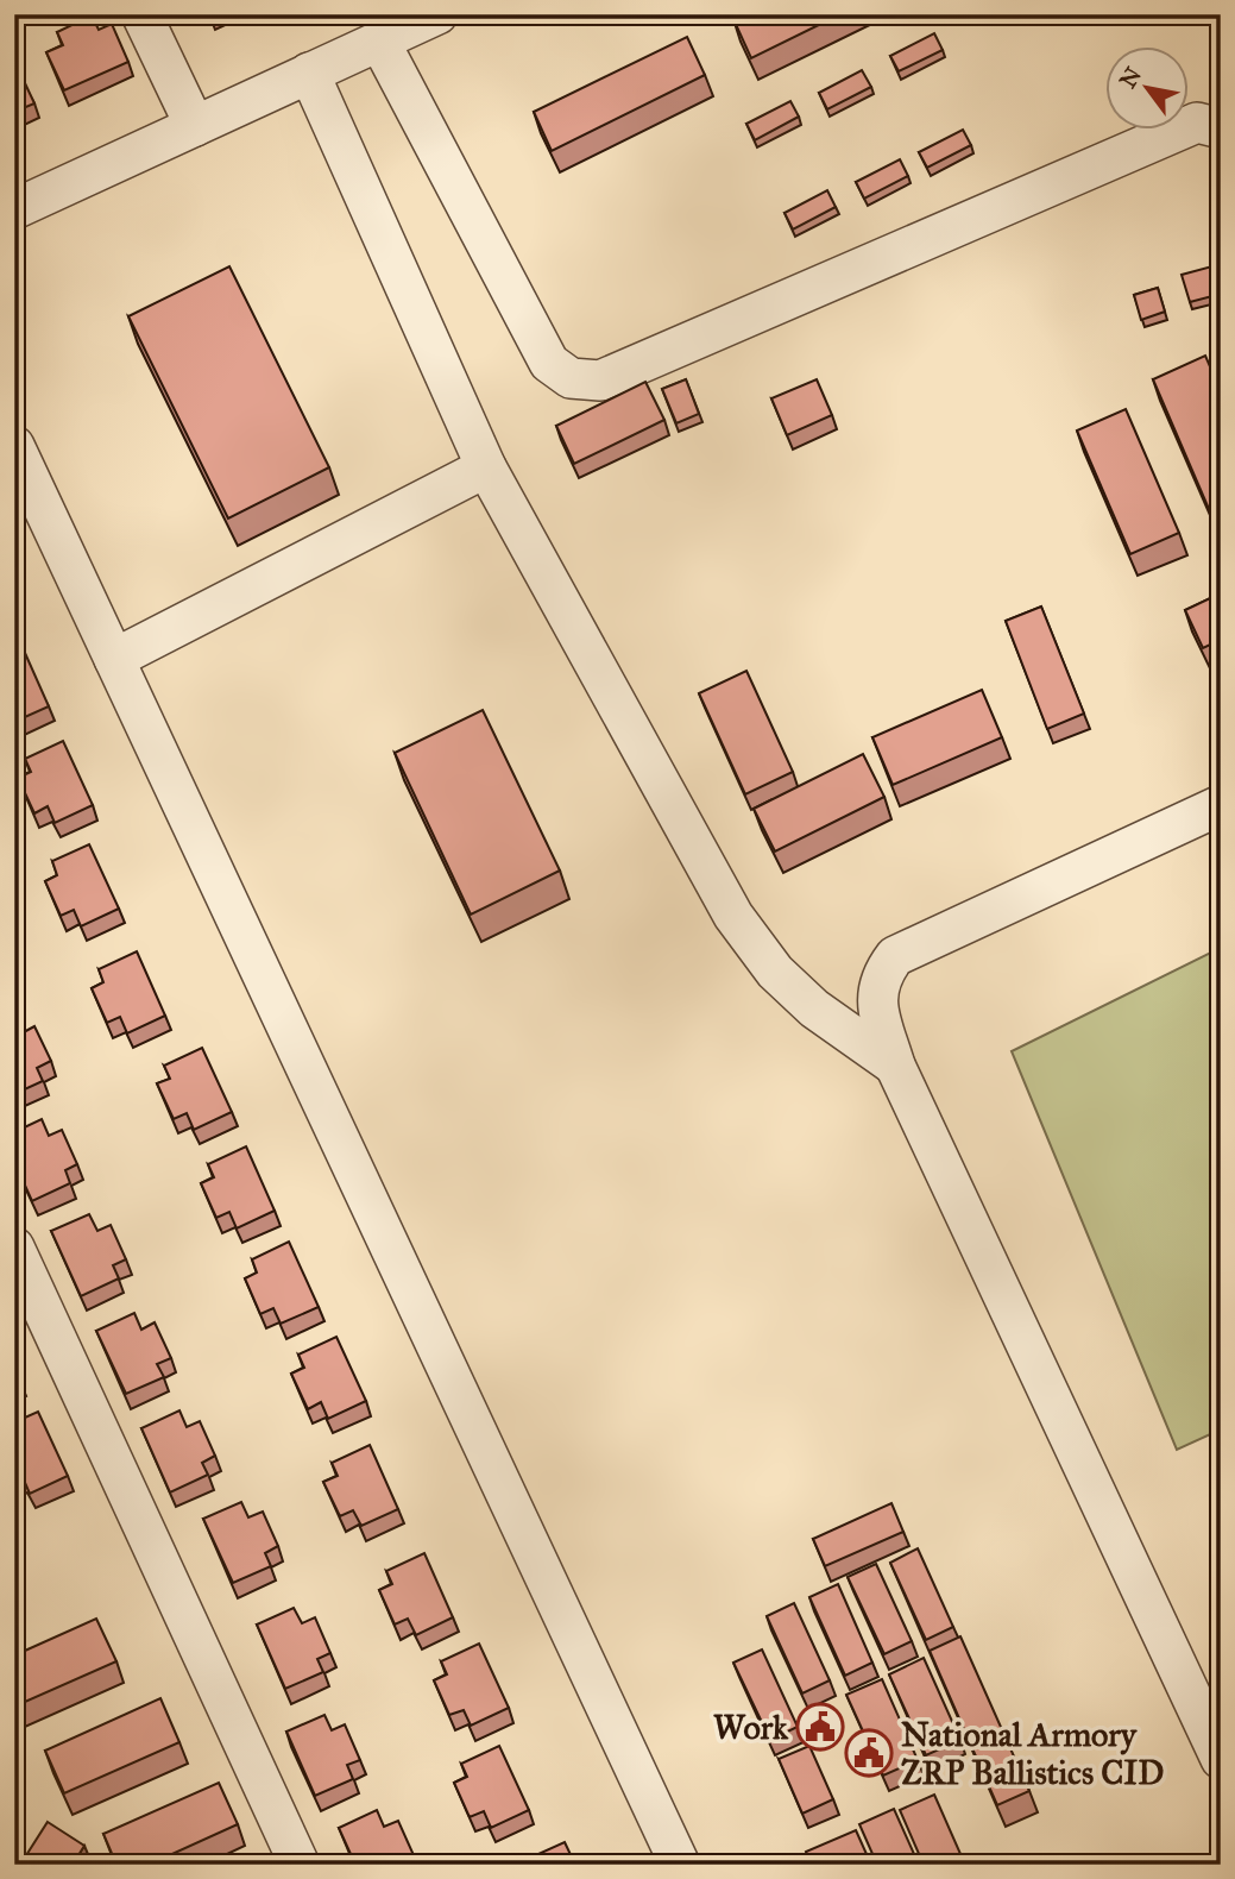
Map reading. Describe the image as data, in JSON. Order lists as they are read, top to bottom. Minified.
{"places":{"public building":["Work","National Armory ZRP Ballistics CID"]},"north":"top left"}
